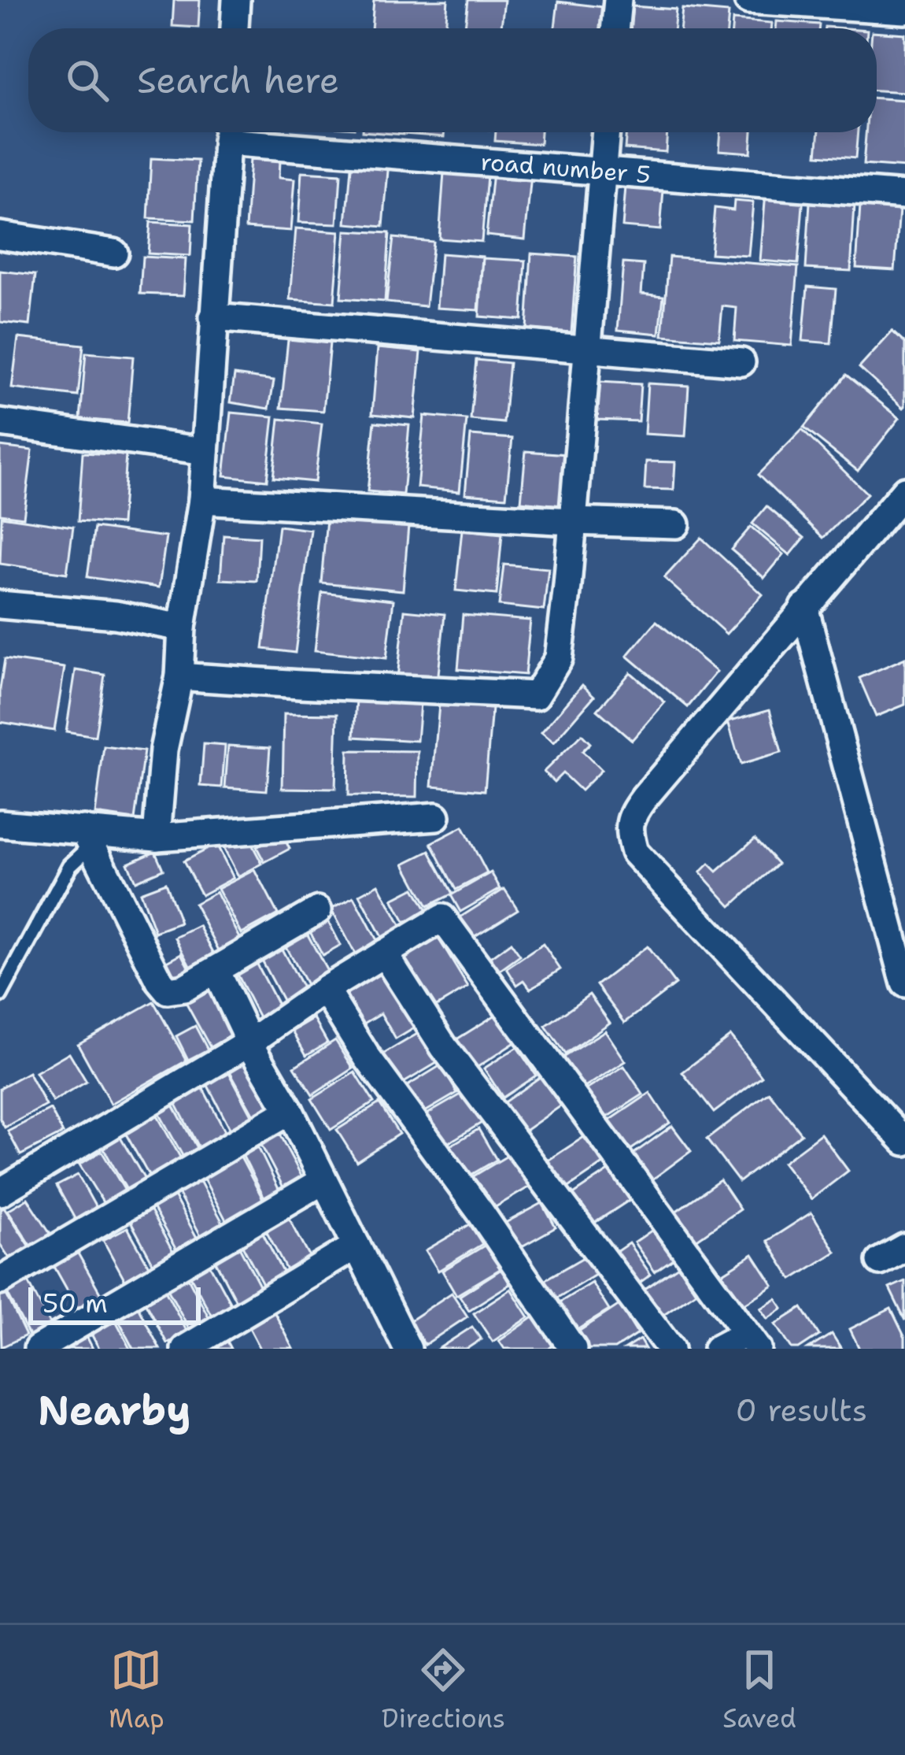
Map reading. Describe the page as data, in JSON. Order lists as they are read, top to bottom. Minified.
{"streets":{"street":["road number 5"]},"scale_bar":"50 m","page":{"search":"Search here","scale":"50 m","heading":["Nearby","0 results"],"nav":["Map","Directions","Saved"]}}
